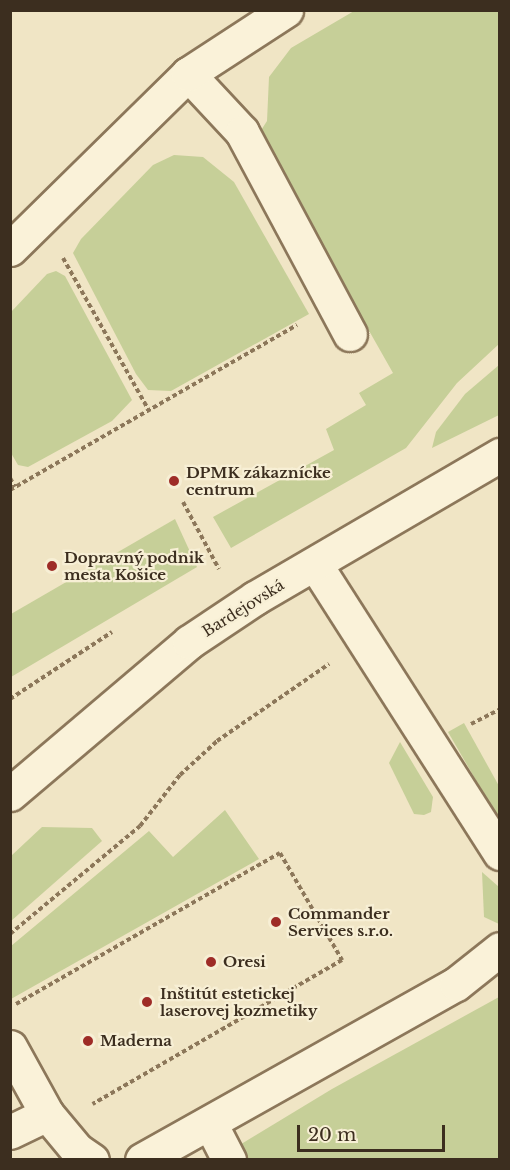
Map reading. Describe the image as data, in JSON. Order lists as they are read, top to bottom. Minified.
{"streets":{"street":["Bardejovská"]},"places":["DPMK zákaznícke centrum","Dopravný podnik mesta Košice","Commander Services s.r.o.","Oresi","Inštitút estetickej laserovej kozmetiky","Maderna"],"scale_bar":"20 m"}
